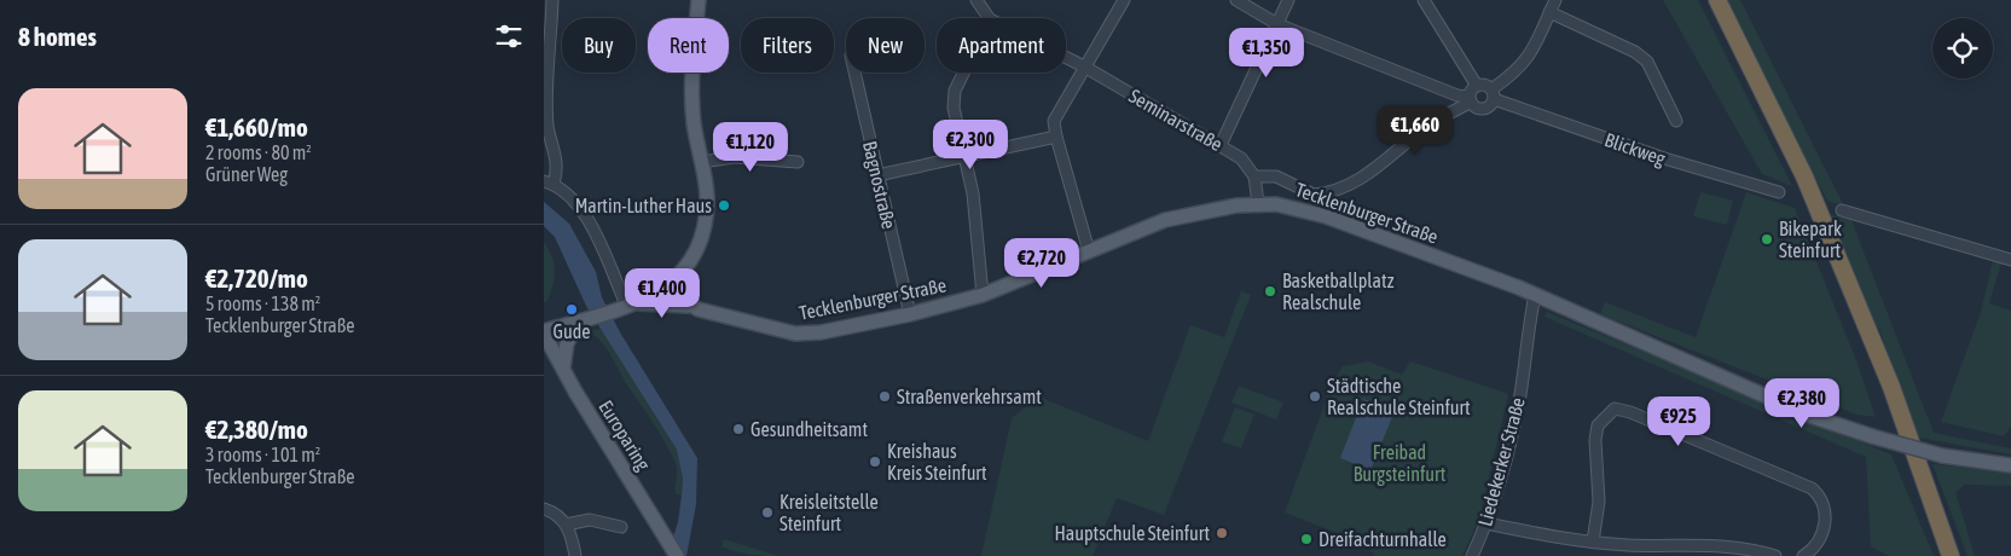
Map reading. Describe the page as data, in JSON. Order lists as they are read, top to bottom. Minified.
{"streets":{"main road":["Tecklenburger Straße","Europaring"],"street":["Seminarstraße","Blickweg","Bagnostraße","Liedekerker Straße"]},"crossings":[["Bagnostraße","Tecklenburger Straße"],["Tecklenburger Straße","Liedekerker Straße"]],"parks":["Freibad Burgsteinfurt"],"places":["Martin-Luther Haus","Bikepark Steinfurt","Basketballplatz Realschule","Gude","Straßenverkehrsamt","Städtische Realschule Steinfurt","Gesundheitsamt","Kreishaus Kreis Steinfurt","Kreisleitstelle Steinfurt","Hauptschule Steinfurt","Dreifachturnhalle"],"page":{"heading":"8 homes","chip":["Buy","Rent","Filters","New","Apartment"],"price":["€1,350","€1,660","€2,300","€1,120","€2,720","€1,400","€2,380","€925"],"list":[{"name":"€1,660/mo","note":"2 rooms · 80 m² · Grüner Weg"},{"name":"€2,720/mo","note":"5 rooms · 138 m² · Tecklenburger Straße"},{"name":"€2,380/mo","note":"3 rooms · 101 m² · Tecklenburger Straße"}]}}
